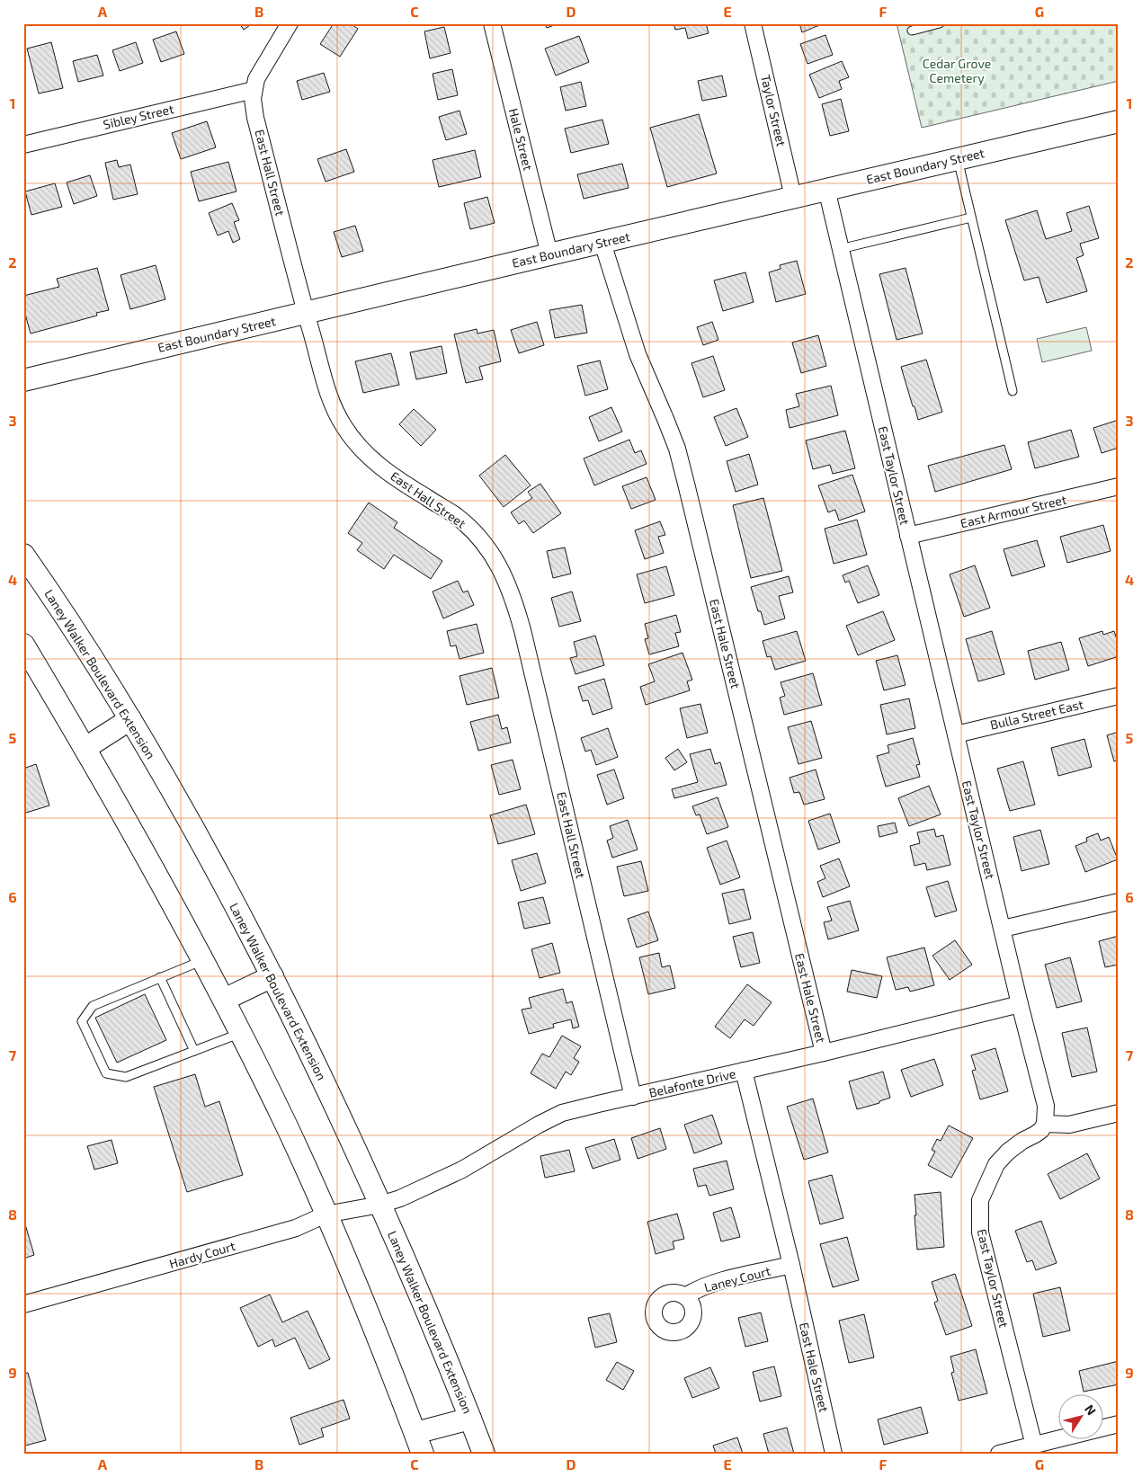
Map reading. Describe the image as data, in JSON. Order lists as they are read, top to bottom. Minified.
{"streets":{"main road":["East Boundary Street","Laney Walker Boulevard Extension"],"street":["Taylor Street","Sibley Street","Hale Street","East Hall Street","East Taylor Street","East Armour Street","East Hale Street","Bulla Street East","Belafonte Drive","Hardy Court","Laney Court"]},"crossings":[["Taylor Street","East Boundary Street"],["Sibley Street","East Hall Street"],["Hale Street","East Boundary Street"],["East Boundary Street","East Hall Street"],["East Boundary Street","East Taylor Street"],["East Boundary Street","East Hale Street"],["East Hall Street","Belafonte Drive"],["East Taylor Street","East Armour Street"],["East Taylor Street","Bulla Street East"],["East Taylor Street","Belafonte Drive"],["East Hale Street","Belafonte Drive"],["East Hale Street","Laney Court"],["Laney Walker Boulevard Extension","Belafonte Drive"],["Laney Walker Boulevard Extension","Hardy Court"],["Belafonte Drive","Hardy Court"]],"parks":["Cedar Grove Cemetery"],"north":"top right","grid":{"columns":["A","B","C","D","E","F","G"],"rows":["1","2","3","4","5","6","7","8","9"]}}
